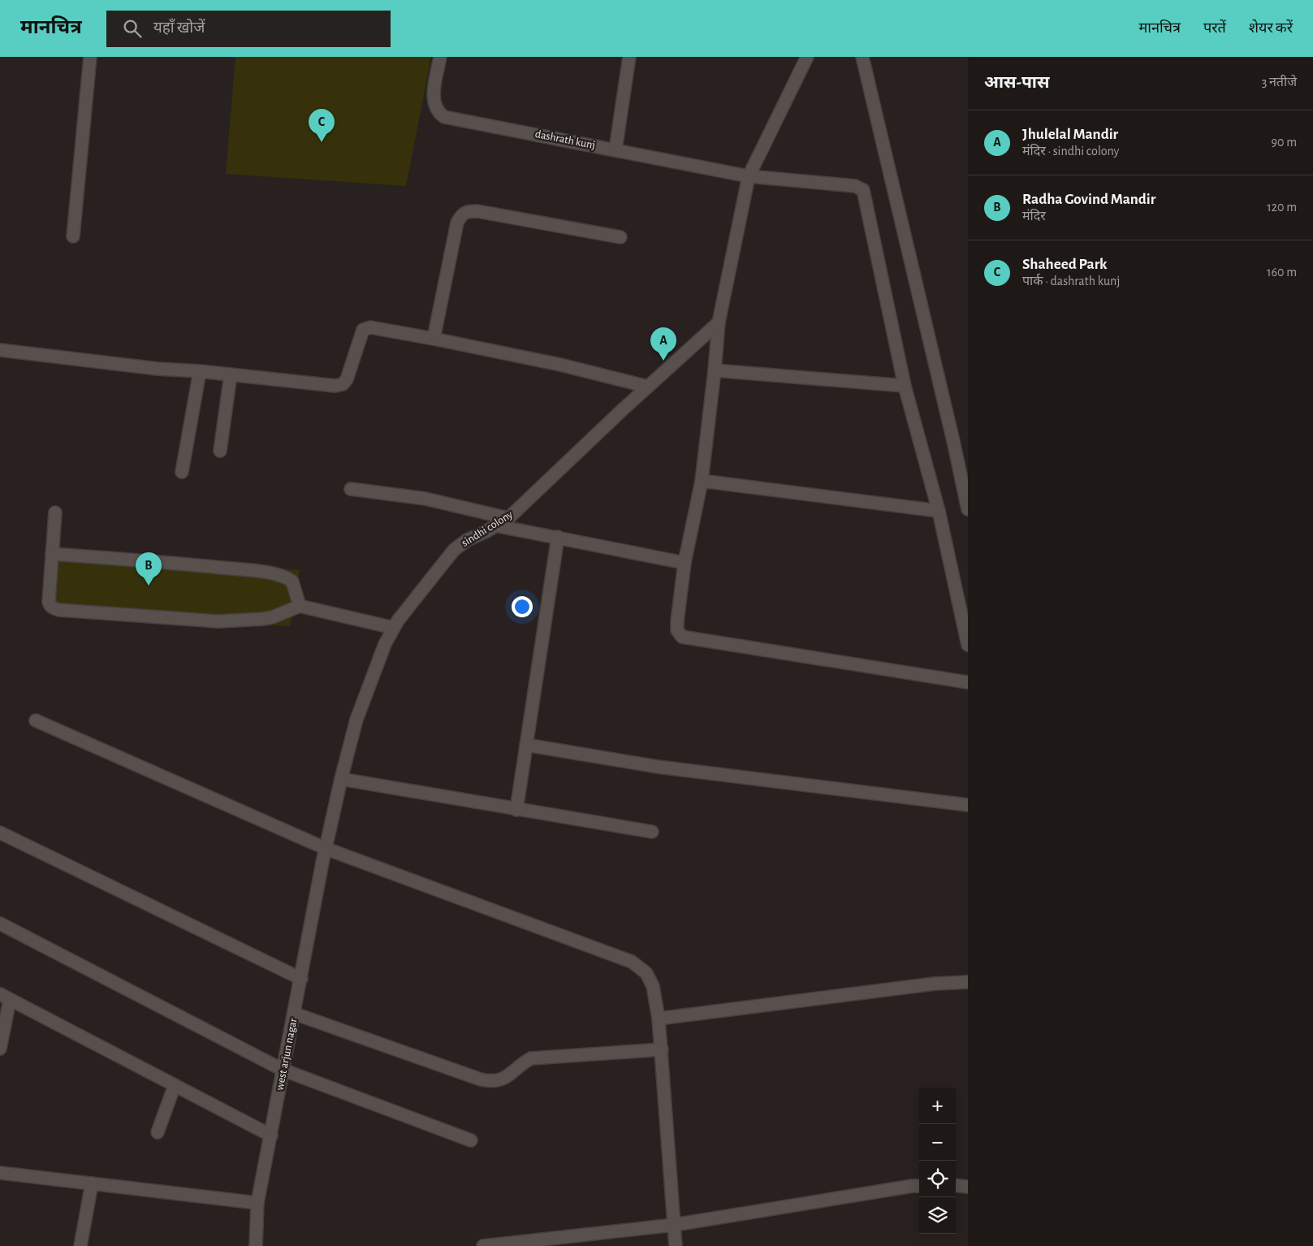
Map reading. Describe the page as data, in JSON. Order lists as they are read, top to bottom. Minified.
{"streets":{"street":["dashrath kunj","sindhi colony","west arjun nagar"]},"crossings":[["sindhi colony","west arjun nagar"]],"page":{"header":"मानचित्र","search":"यहाँ खोजें","nav":["मानचित्र","परतें","शेयर करें"],"heading":["आस-पास","3 नतीजे"],"pins":["C","A","B"],"list":[{"mark":"A","name":"Jhulelal Mandir","note":"मंदिर · sindhi colony","value":"90 m"},{"mark":"B","name":"Radha Govind Mandir","note":"मंदिर","value":"120 m"},{"mark":"C","name":"Shaheed Park","note":"पार्क · dashrath kunj","value":"160 m"}],"map_buttons":["+","−"]}}
